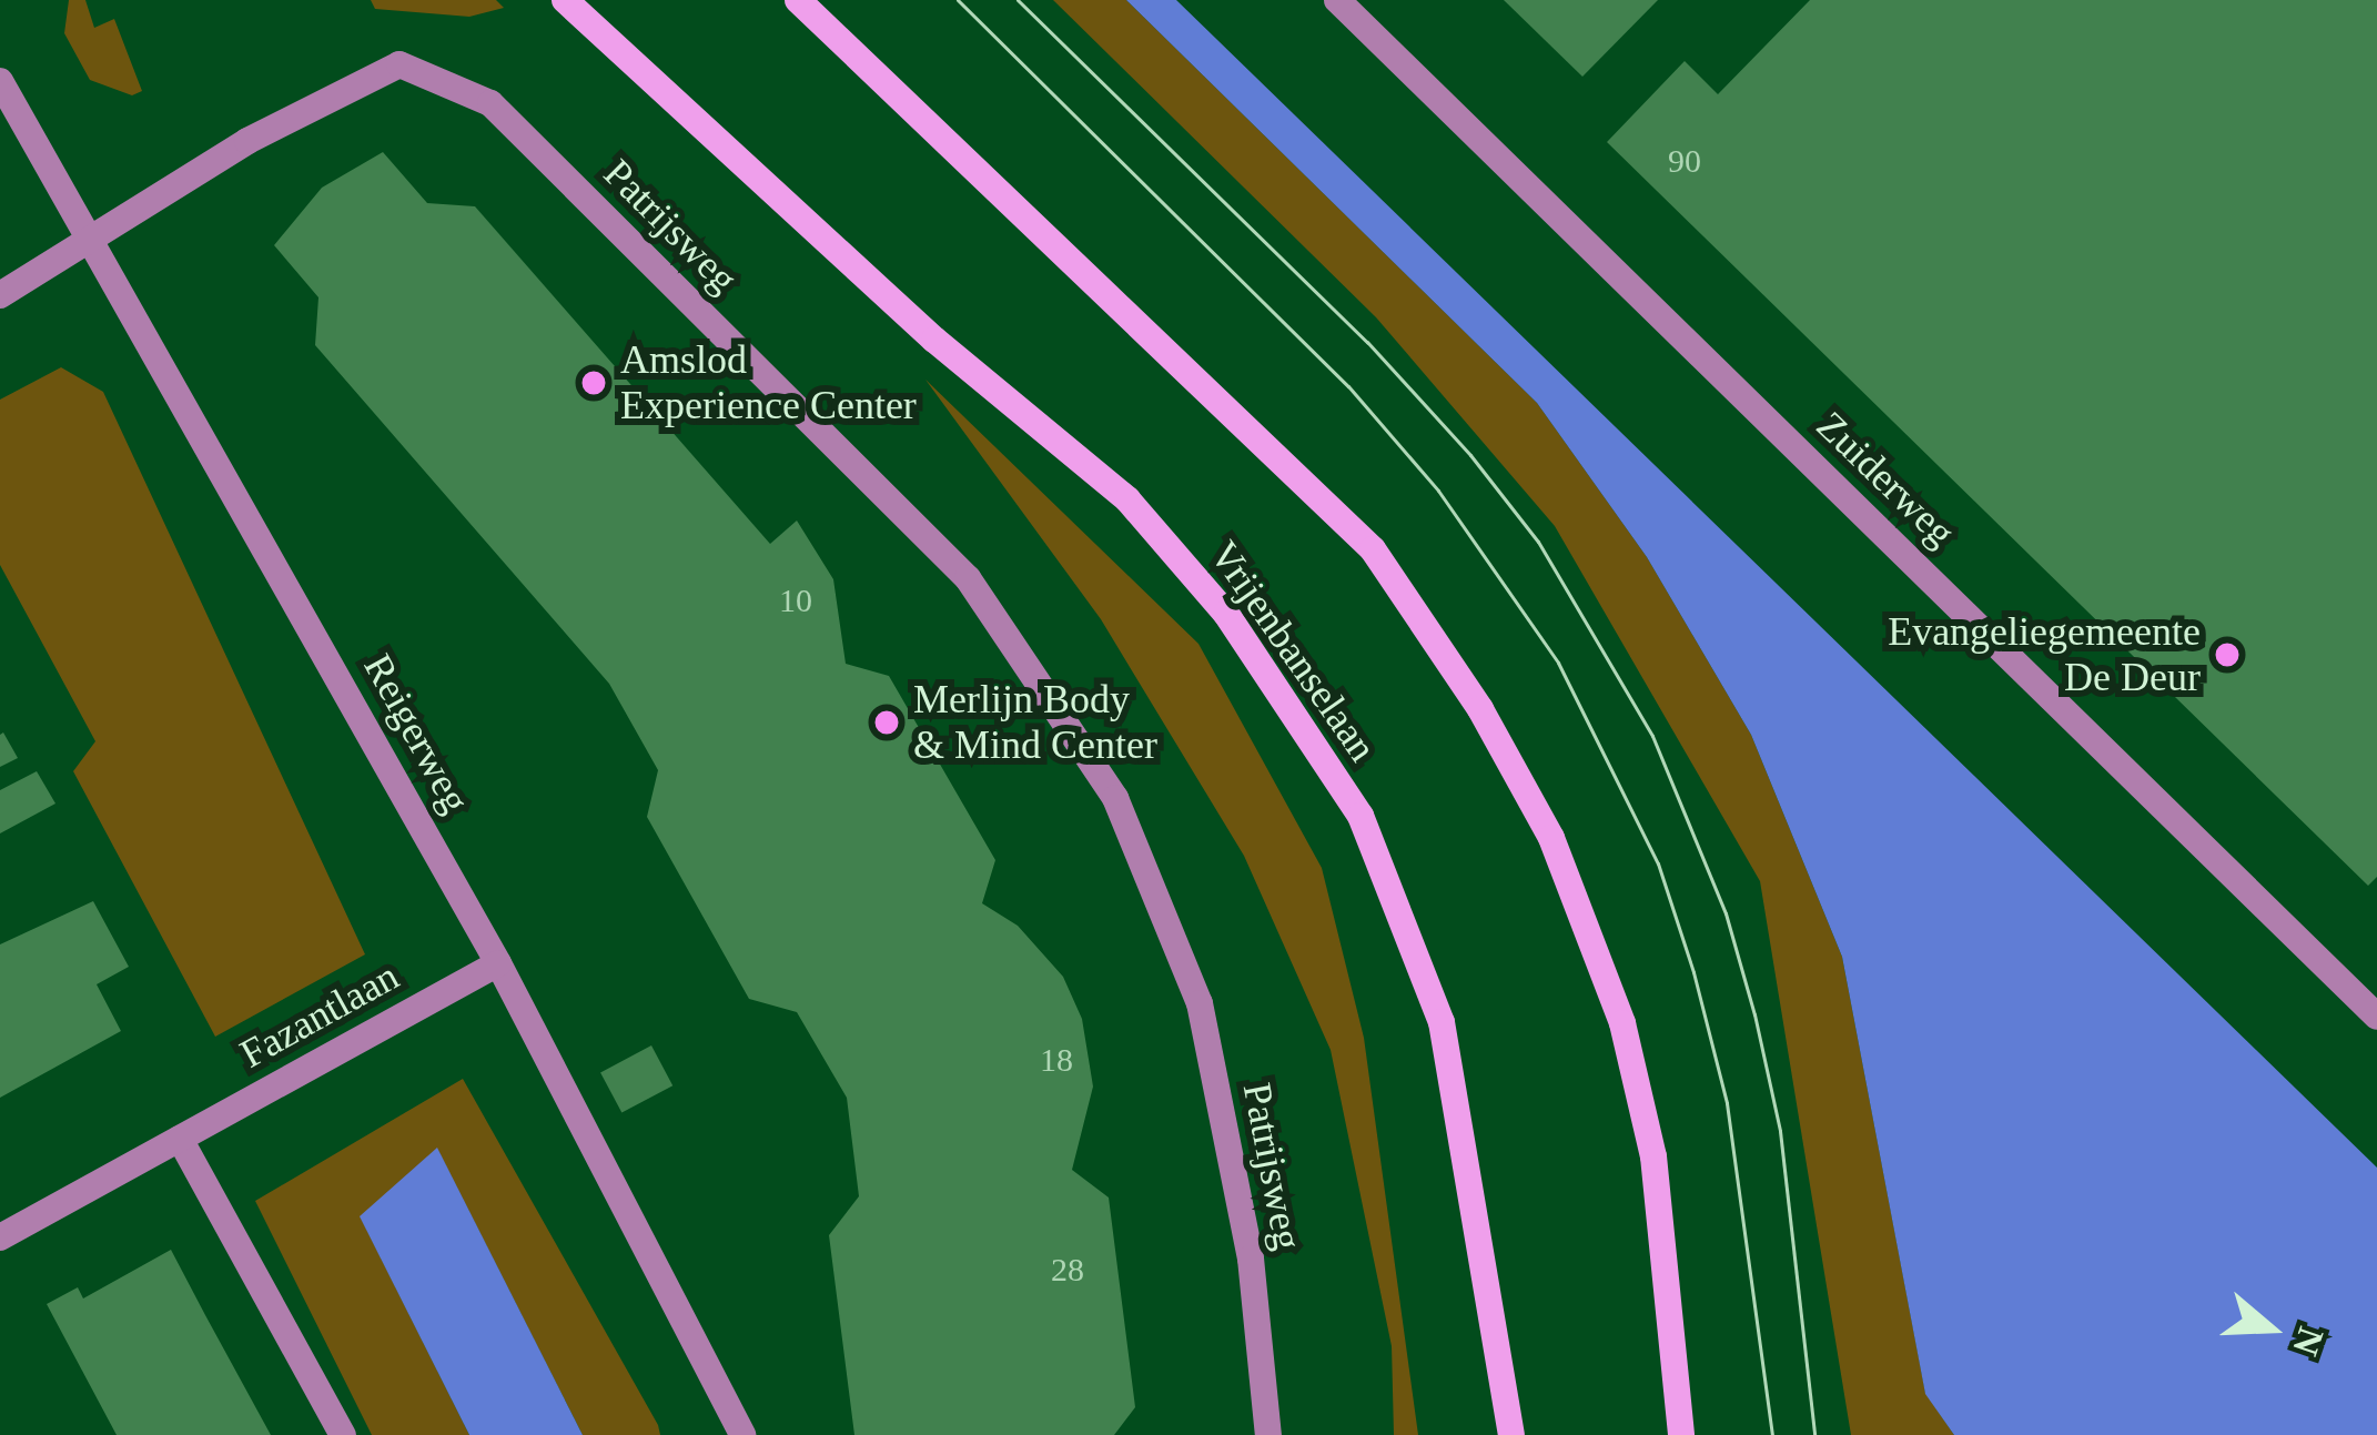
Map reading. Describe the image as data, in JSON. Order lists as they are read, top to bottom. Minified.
{"streets":{"main road":["Vrijenbanselaan"],"street":["Patrijsweg","Zuiderweg","Reigerweg","Fazantlaan"]},"crossings":[["Patrijsweg","Reigerweg"],["Reigerweg","Fazantlaan"]],"places":["Amslod Experience Center","Evangeliegemeente De Deur","Merlijn Body & Mind Center"],"house_numbers":["90","10","18","28"],"north":"right"}
